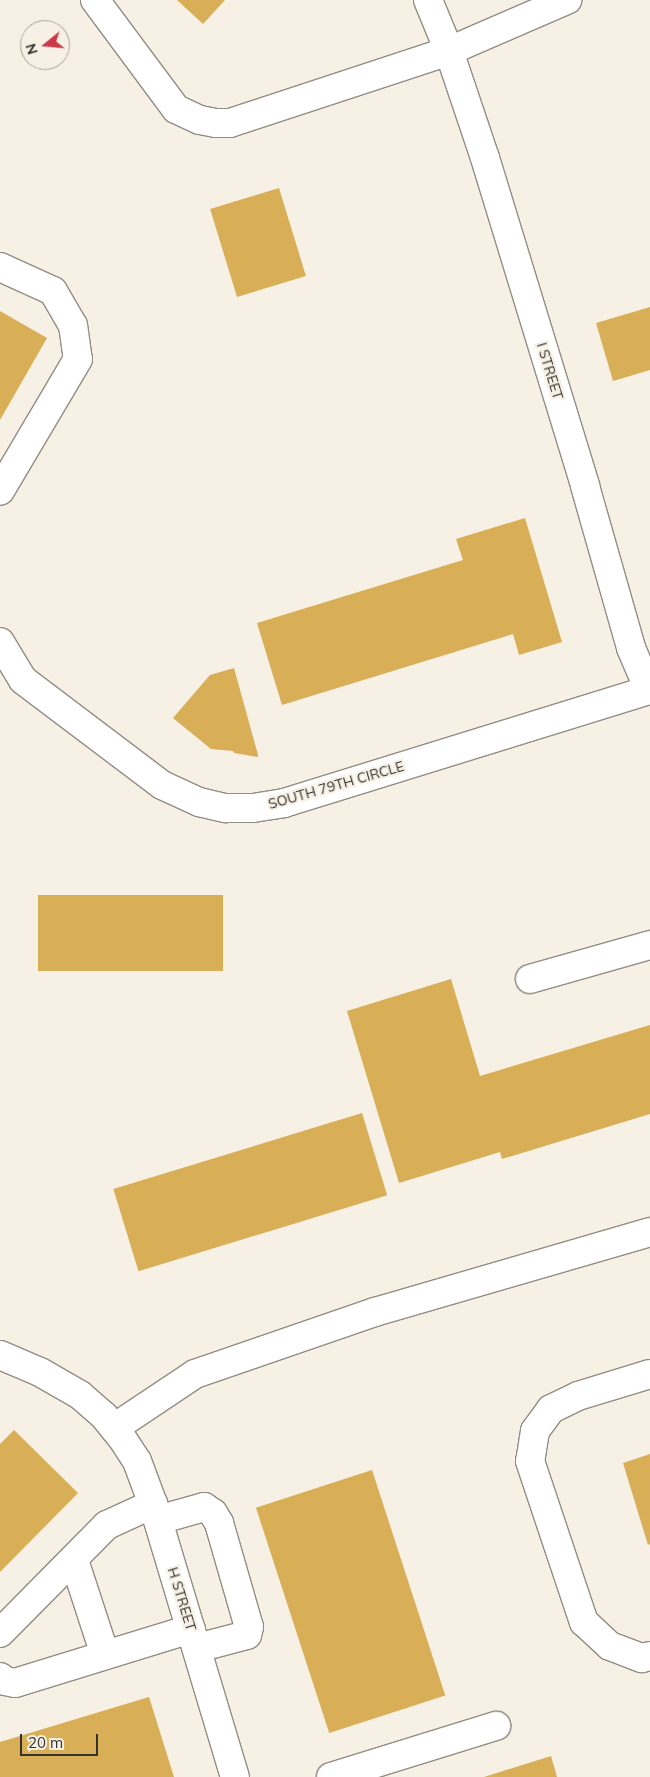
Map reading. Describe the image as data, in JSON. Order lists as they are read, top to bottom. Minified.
{"streets":{"street":["I STREET","SOUTH 79TH CIRCLE","H STREET"]},"crossings":[["I STREET","SOUTH 79TH CIRCLE"]],"scale_bar":"20 m","north":"left"}
